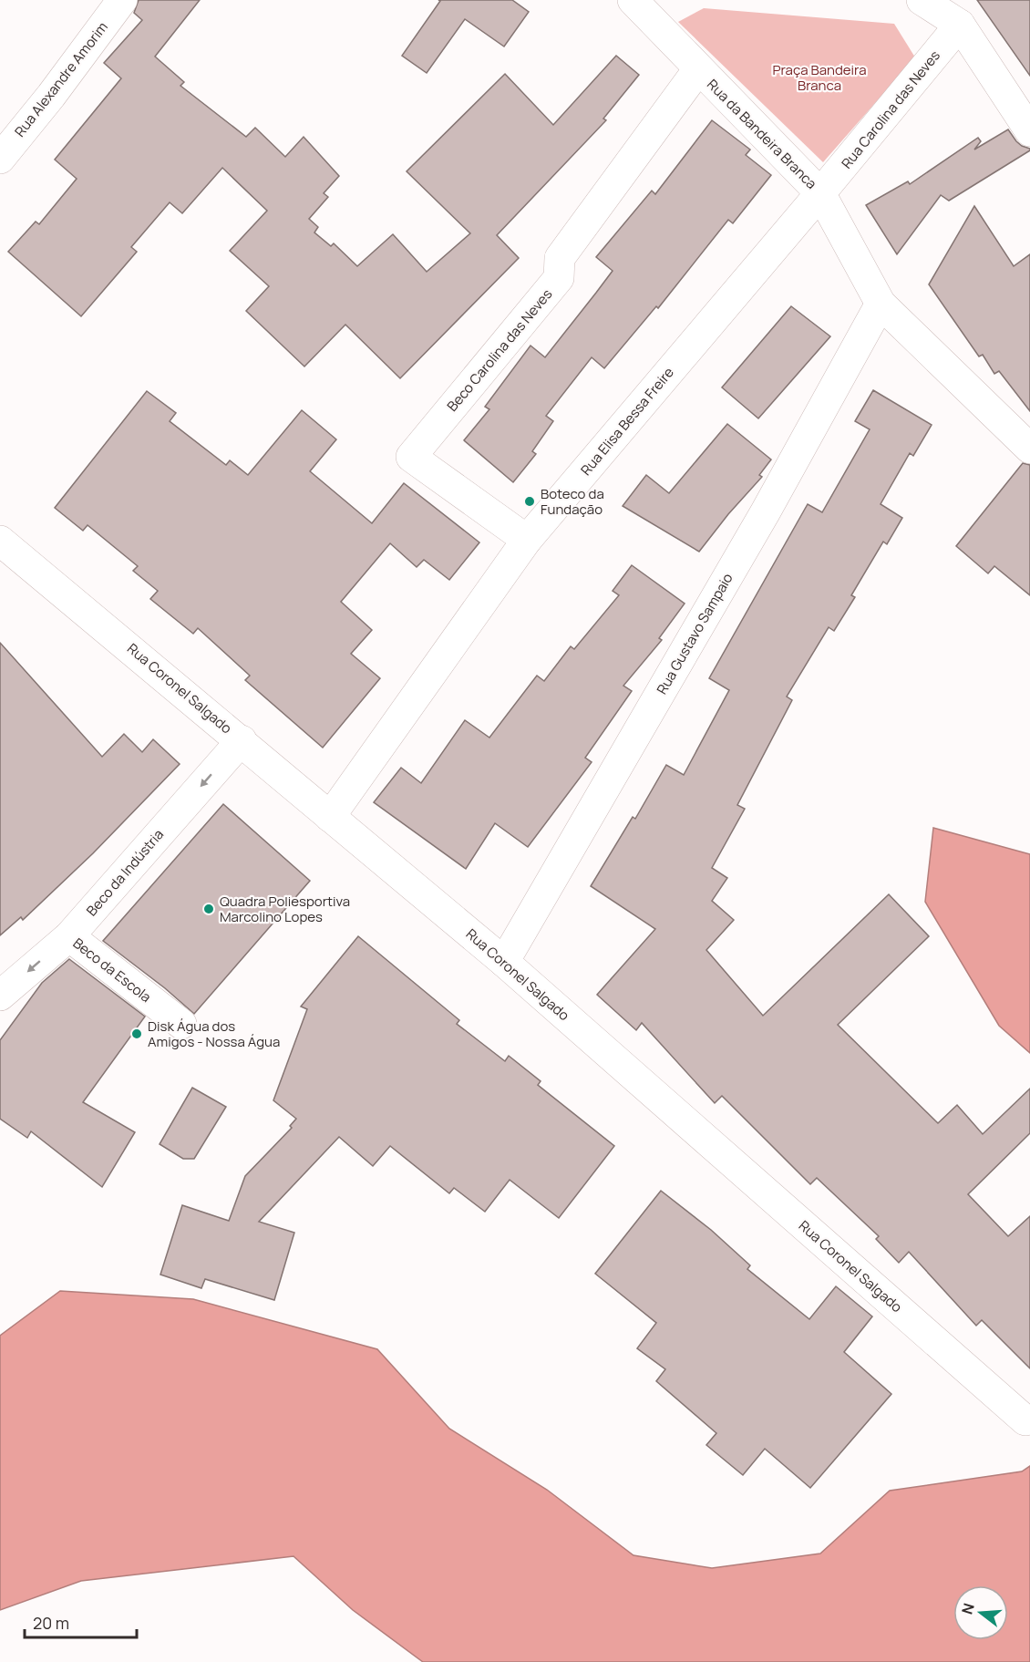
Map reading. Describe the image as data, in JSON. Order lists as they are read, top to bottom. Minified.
{"streets":{"street":["Rua Alexandre Amorim","Rua Carolina das Neves","Rua da Bandeira Branca","Beco Carolina das Neves","Rua Elisa Bessa Freire","Rua Gustavo Sampaio","Rua Coronel Salgado","Beco da Indústria","Beco da Escola"]},"crossings":[["Rua Carolina das Neves","Rua da Bandeira Branca"],["Rua Carolina das Neves","Rua Elisa Bessa Freire"],["Rua da Bandeira Branca","Beco Carolina das Neves"],["Rua da Bandeira Branca","Rua Elisa Bessa Freire"],["Rua da Bandeira Branca","Rua Gustavo Sampaio"],["Beco Carolina das Neves","Rua Elisa Bessa Freire"],["Rua Elisa Bessa Freire","Rua Coronel Salgado"],["Rua Gustavo Sampaio","Rua Coronel Salgado"],["Rua Coronel Salgado","Beco da Indústria"],["Beco da Indústria","Beco da Escola"]],"one_way":["Beco da Indústria"],"parks":["Praça Bandeira Branca"],"places":["Boteco da Fundação","Quadra Poliesportiva Marcolino Lopes","Disk Água dos Amigos - Nossa Água"],"scale_bar":"20 m","north":"left"}
